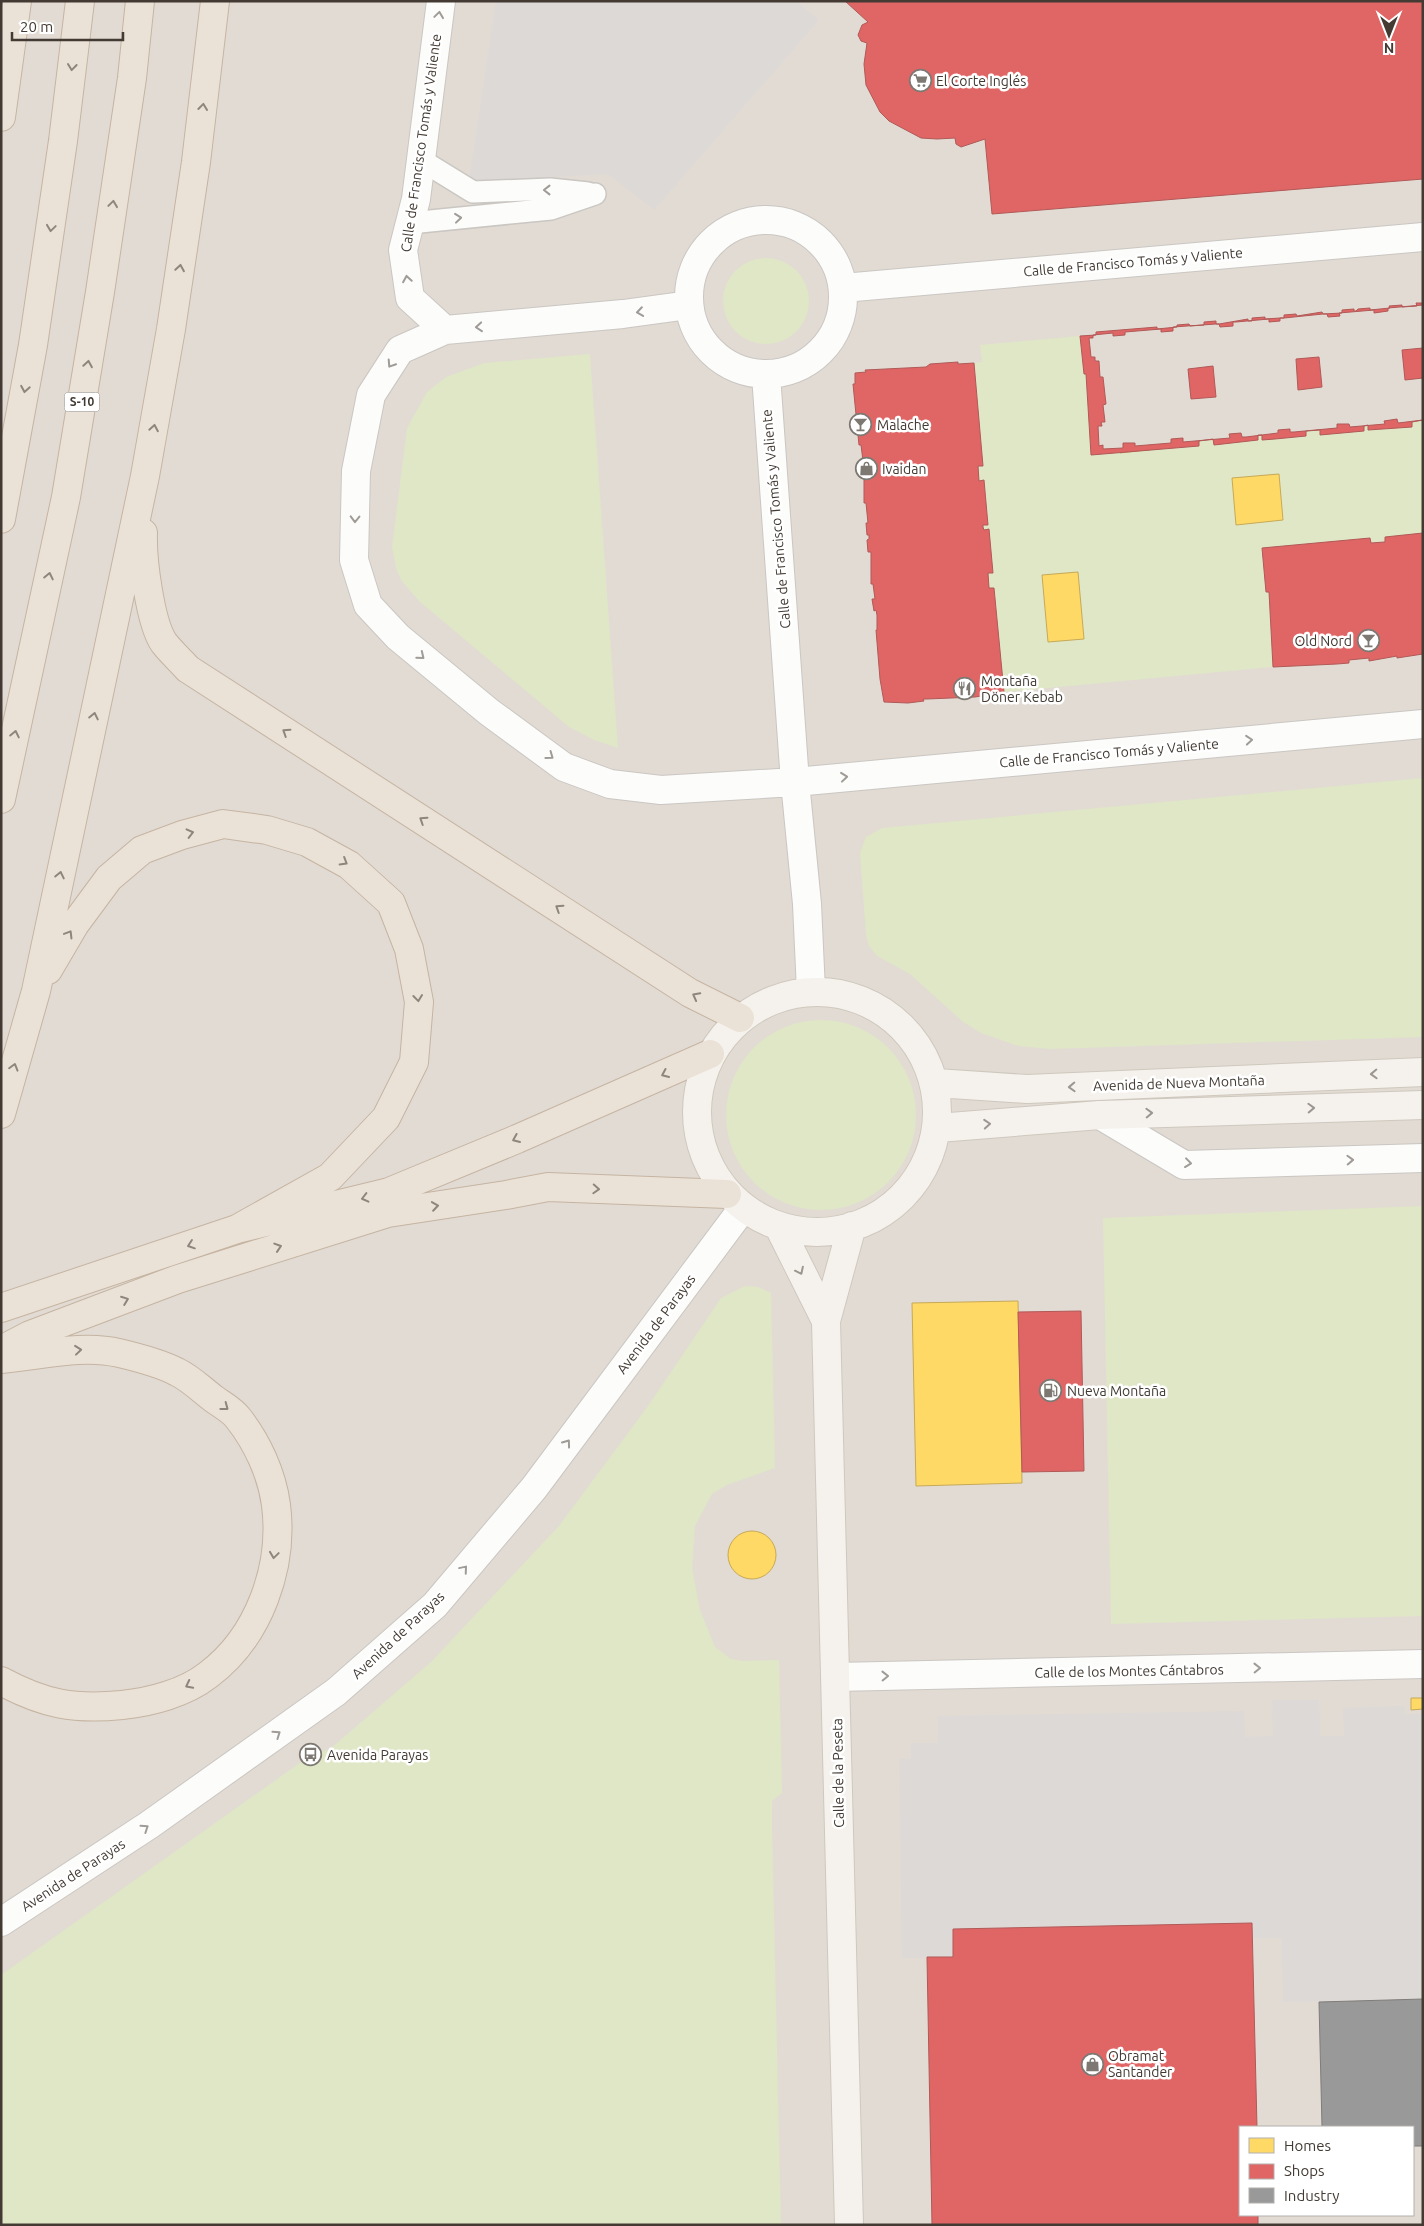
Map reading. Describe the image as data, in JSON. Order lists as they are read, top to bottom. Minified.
{"streets":{"highway":["S-10"],"main road":["Avenida de Nueva Montaña","Calle de la Peseta"],"street":["Calle de Francisco Tomás y Valiente","Avenida de Parayas","Calle de los Montes Cántabros"]},"crossings":[["Calle de los Montes Cántabros","Calle de la Peseta"]],"one_way":["Avenida de Parayas","Calle de los Montes Cántabros"],"places":{"supermarket":["El Corte Inglés"],"bar":["Malache","Old Nord"],"shop":["Ivaidan","Obramat Santander"],"restaurant":["Montaña Döner Kebab"],"fuel station":["Nueva Montaña"],"bus stop":["Avenida Parayas"]},"legend":["Homes","Shops","Industry"],"scale_bar":"20 m","north":"bottom"}
